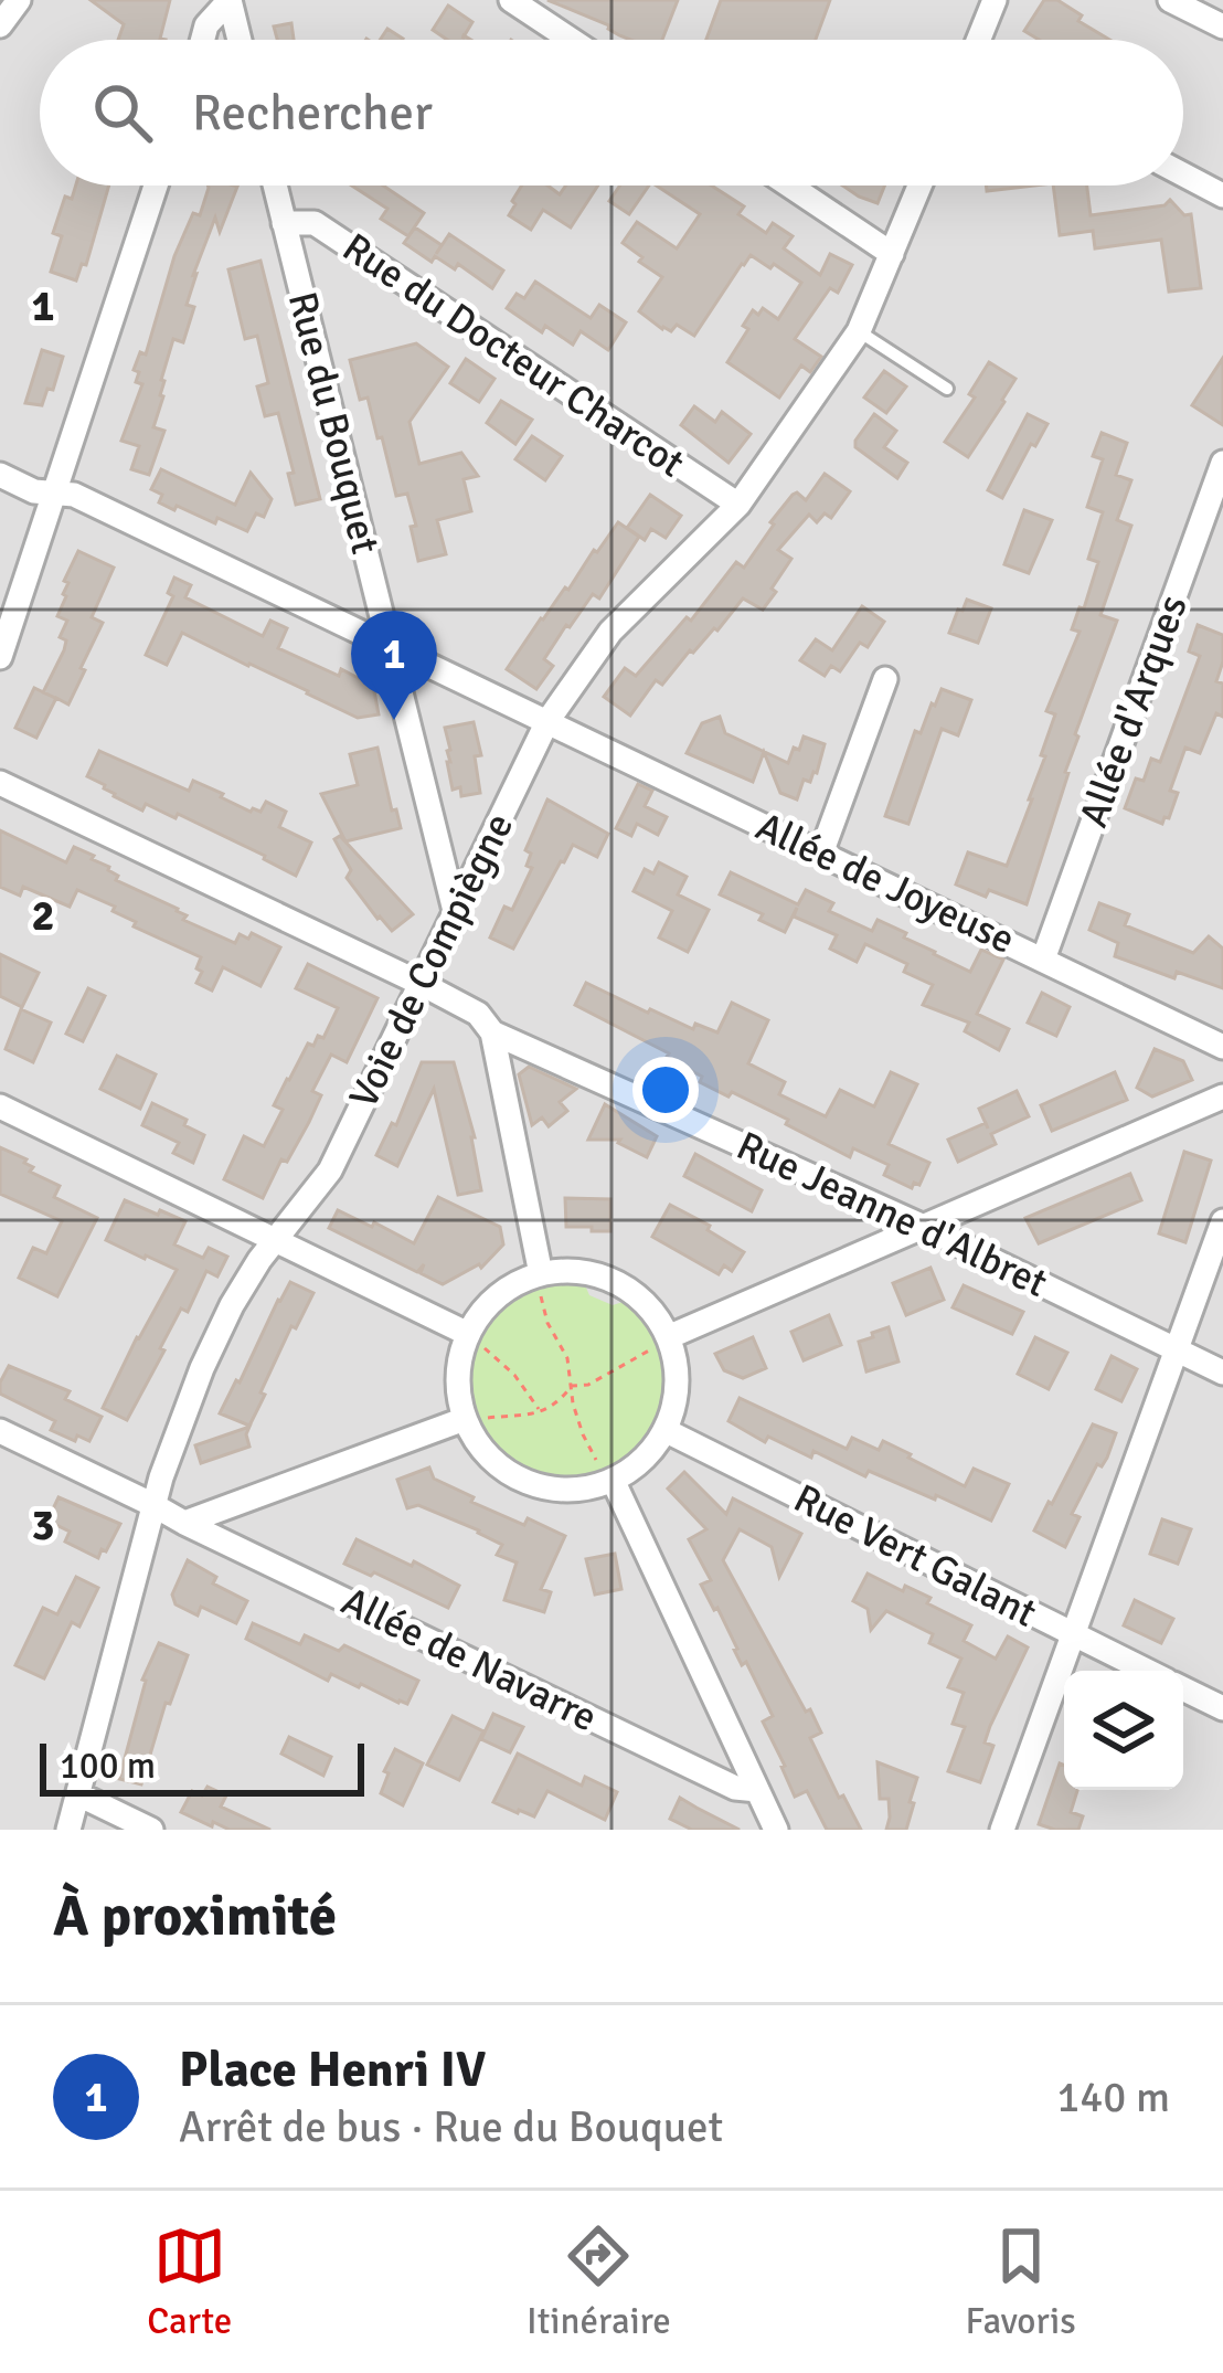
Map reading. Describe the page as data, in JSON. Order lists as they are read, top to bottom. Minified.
{"streets":{"street":["Rue du Docteur Charcot","Rue du Bouquet","Allée d'Arques","Allée de Joyeuse","Voie de Compiègne","Rue Jeanne d'Albret","Rue Vert Galant","Allée de Navarre"]},"crossings":[["Rue du Docteur Charcot","Rue du Bouquet"],["Rue du Docteur Charcot","Voie de Compiègne"],["Rue du Bouquet","Allée de Joyeuse"],["Rue du Bouquet","Voie de Compiègne"],["Allée d'Arques","Allée de Joyeuse"],["Allée de Joyeuse","Voie de Compiègne"],["Voie de Compiègne","Rue Jeanne d'Albret"],["Voie de Compiègne","Allée de Navarre"]],"scale_bar":"100 m","page":{"search":"Rechercher","pins":"1","scale":"100 m","heading":"À proximité","list":[{"mark":"1","name":"Place Henri IV","note":"Arrêt de bus · Rue du Bouquet","value":"140 m"}],"nav":["Carte","Itinéraire","Favoris"]},"grid":{"rows":["1","2","3"]}}
